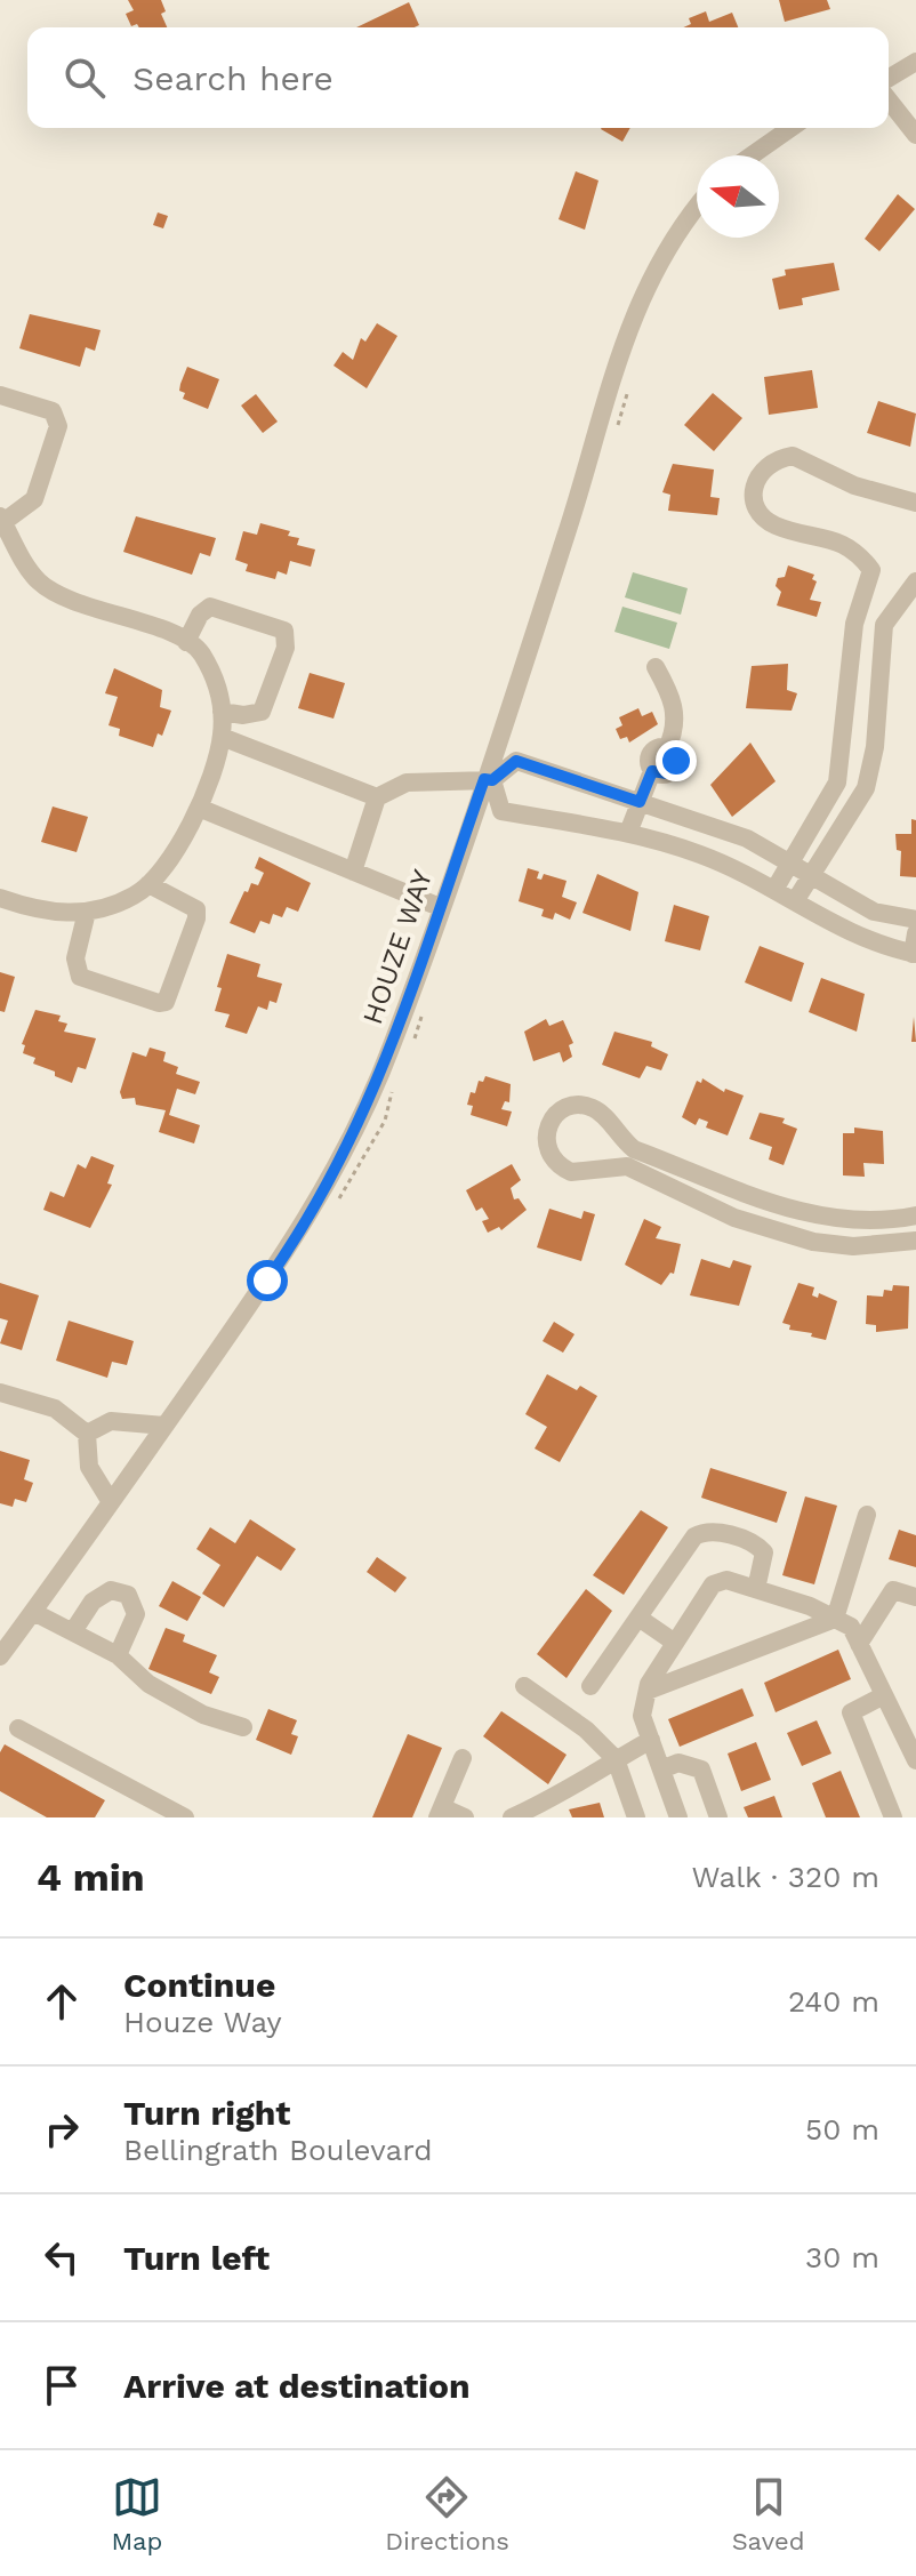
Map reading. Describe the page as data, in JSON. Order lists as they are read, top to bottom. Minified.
{"streets":{"street":["HOUZE WAY"]},"north":"left","page":{"search":"Search here","heading":["4 min","Walk · 320 m"],"list":[["Continue","Houze Way","240 m"],["Turn right","Bellingrath Boulevard","50 m"],["Turn left","30 m"],"Arrive at destination"],"nav":["Map","Directions","Saved"]}}
